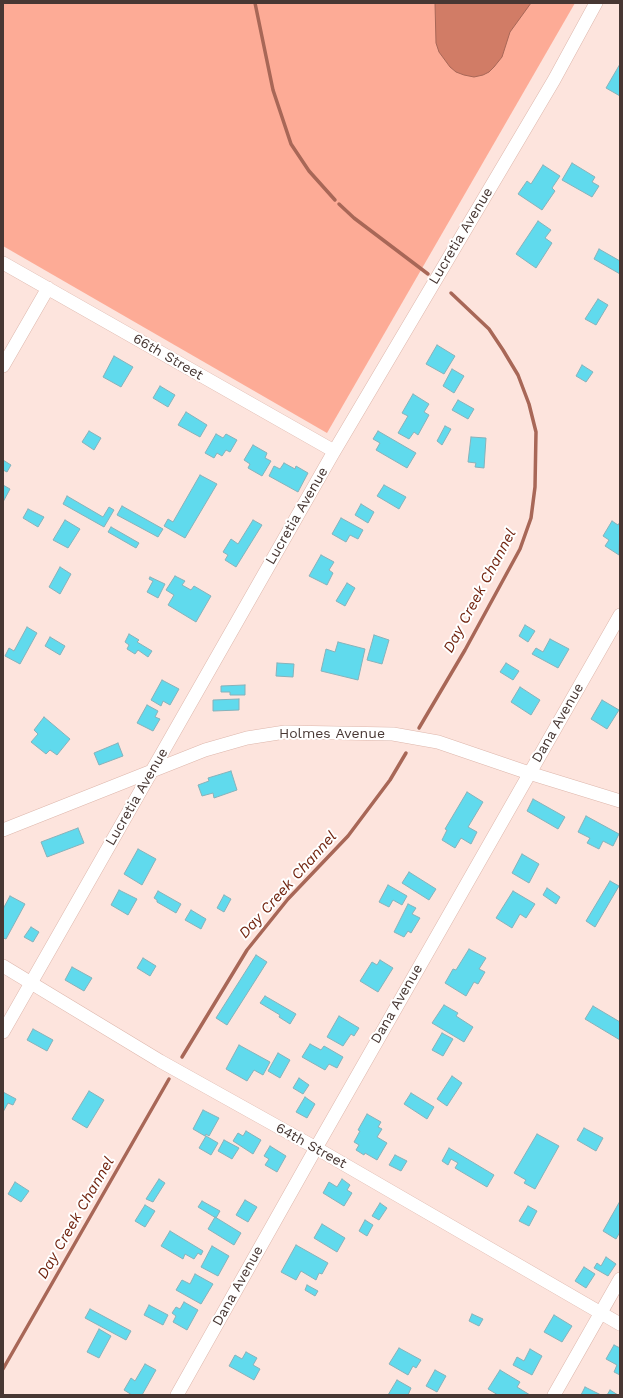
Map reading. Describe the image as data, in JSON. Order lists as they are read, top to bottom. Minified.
{"streets":{"street":["Lucretia Avenue","66th Street","Dana Avenue","Holmes Avenue","64th Street"]},"crossings":[["Lucretia Avenue","66th Street"],["Lucretia Avenue","Holmes Avenue"],["Lucretia Avenue","64th Street"],["Dana Avenue","Holmes Avenue"],["Dana Avenue","64th Street"]],"water":["Day Creek Channel"]}
